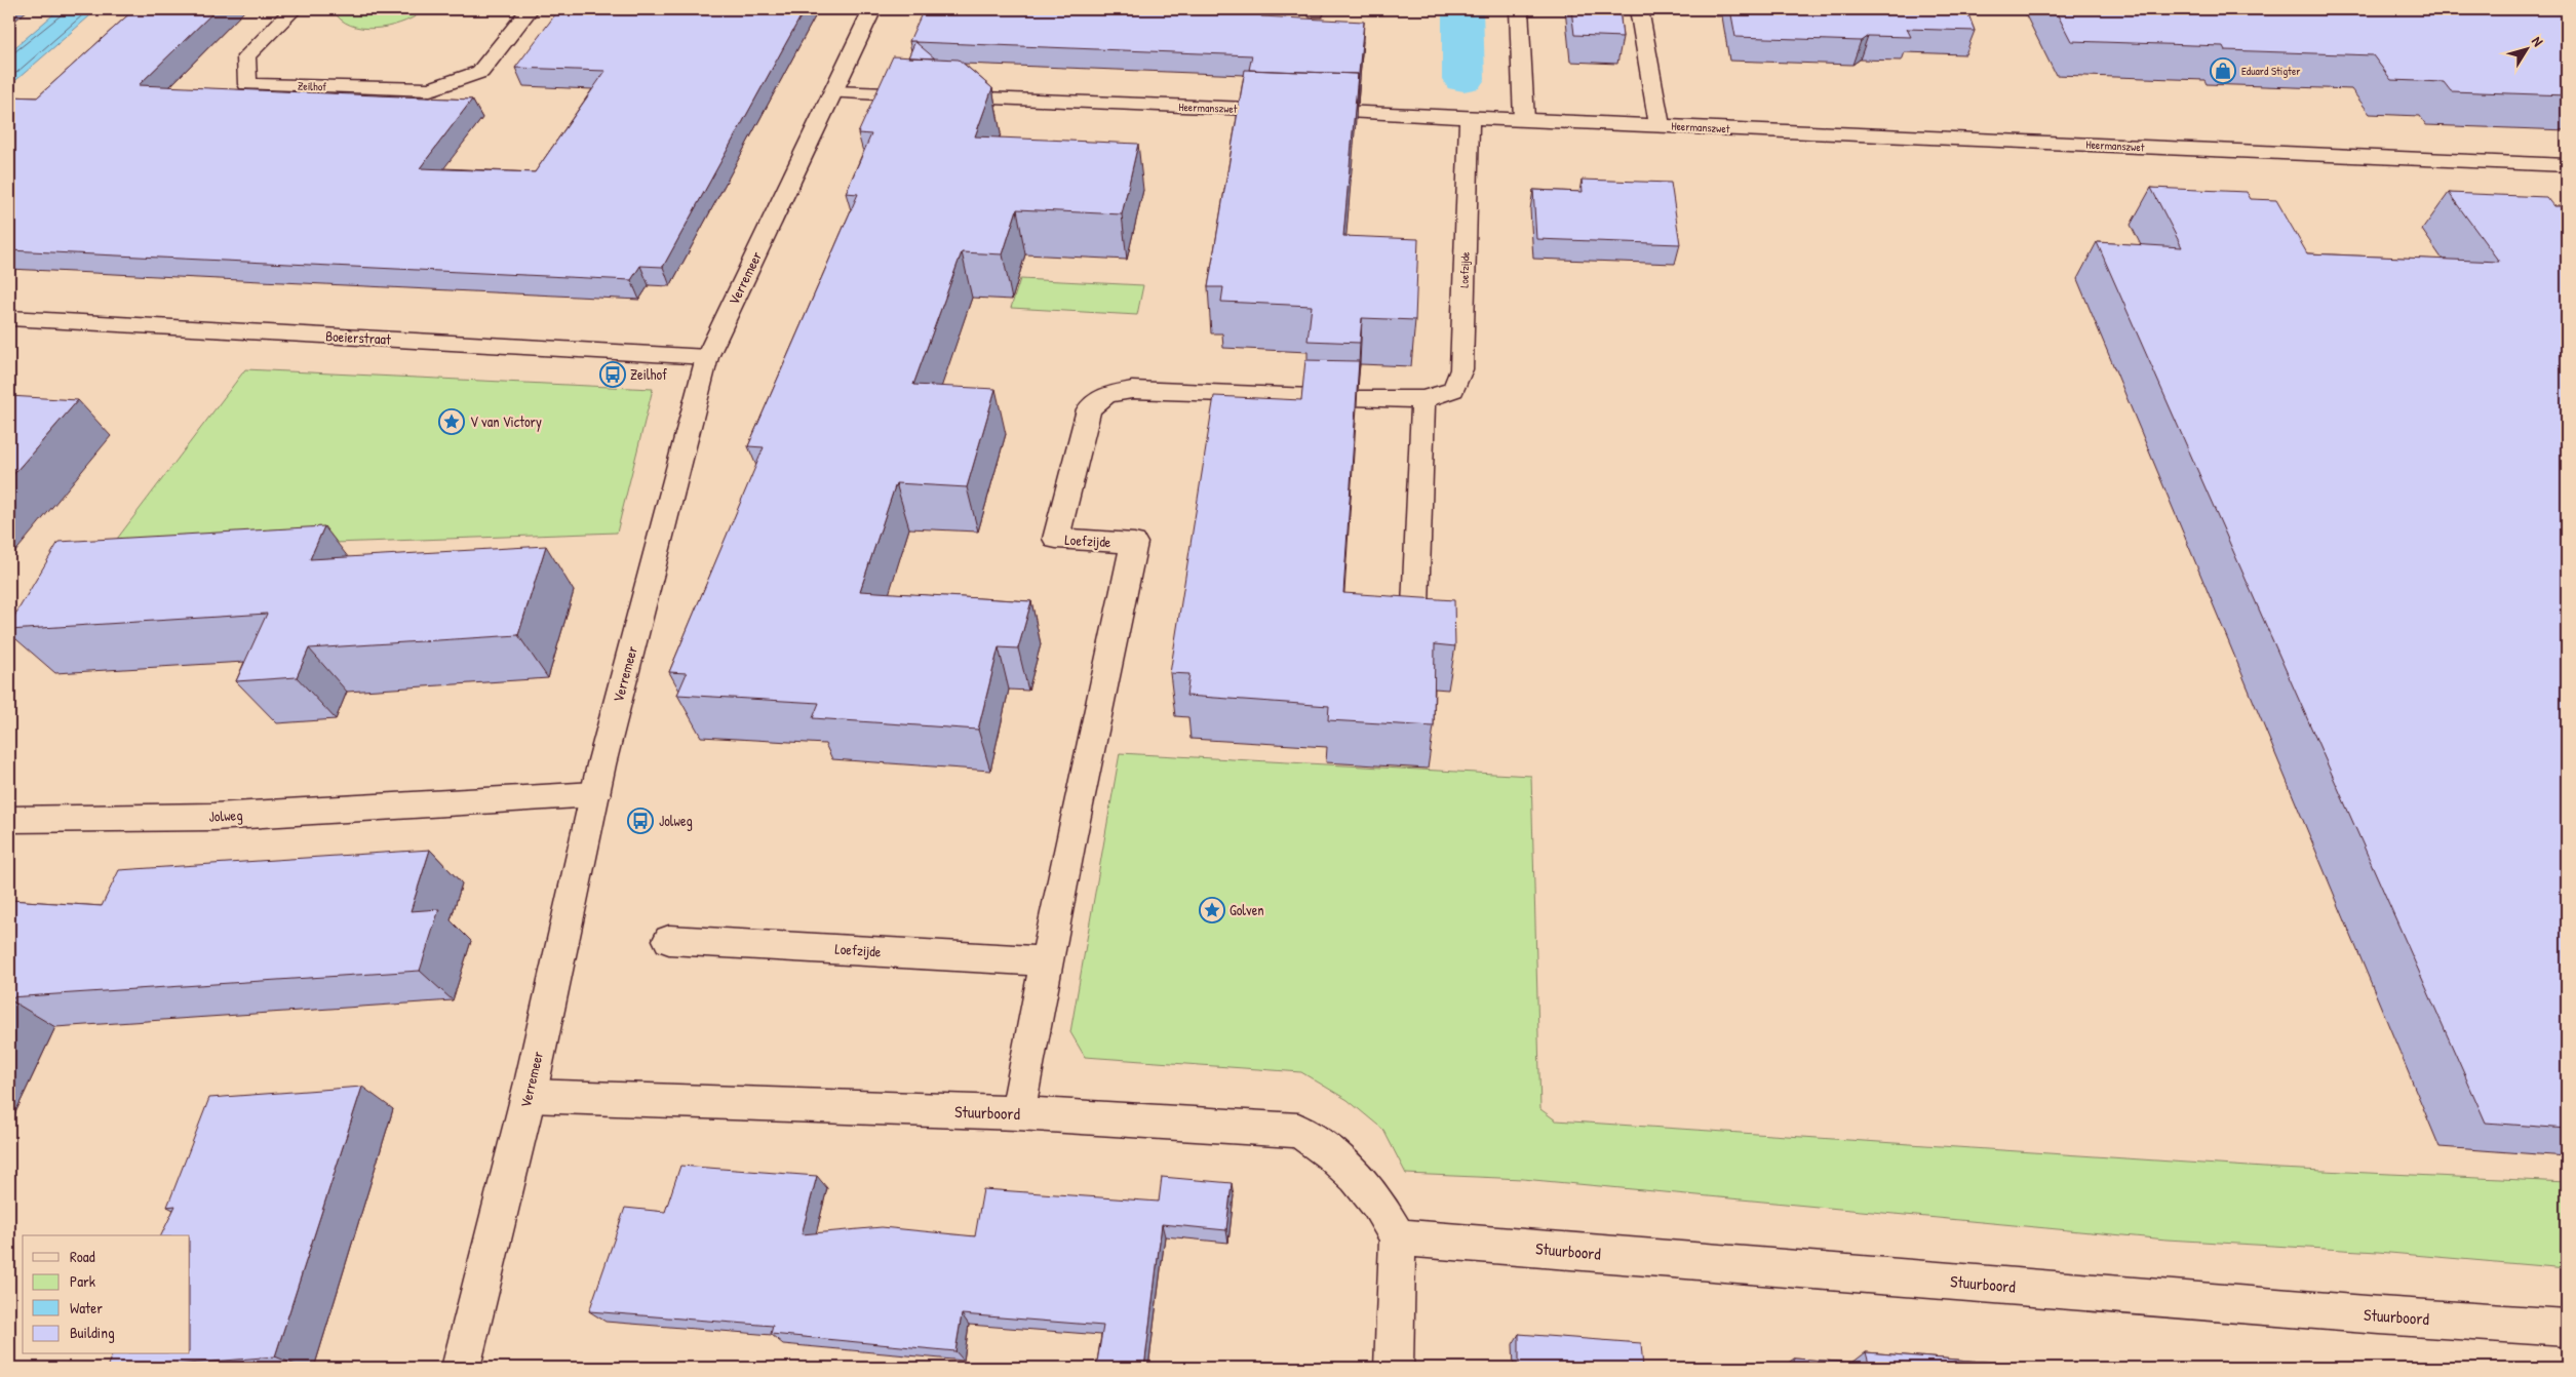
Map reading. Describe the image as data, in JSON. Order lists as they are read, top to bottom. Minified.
{"streets":{"street":["Zeilhof","Heermanszwet","Loefzijde","Verremeer","Boeierstraat","Jolweg","Stuurboord"]},"crossings":[["Heermanszwet","Loefzijde"],["Heermanszwet","Verremeer"],["Loefzijde","Stuurboord"],["Verremeer","Boeierstraat"],["Verremeer","Jolweg"],["Verremeer","Stuurboord"]],"places":{"shop":["Eduard Stigter"],"bus stop":["Zeilhof","Jolweg"],"place":["V van Victory","Golven"]},"legend":["Road","Park","Water","Building"],"north":"top right"}
